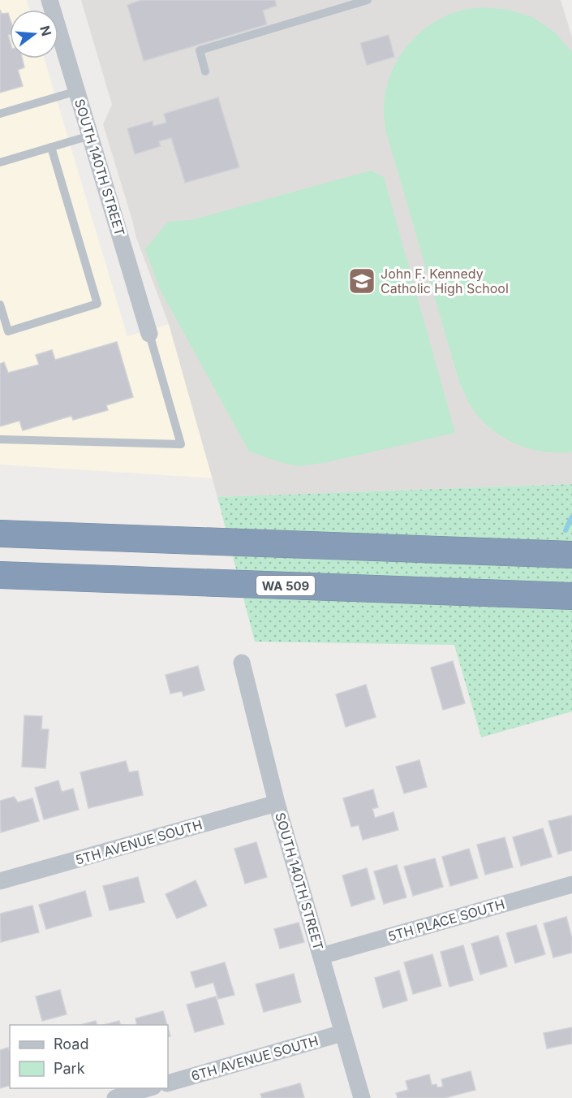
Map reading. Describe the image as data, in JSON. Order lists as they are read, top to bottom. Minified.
{"streets":{"highway":["WA 509"],"street":["SOUTH 140TH STREET","5TH AVENUE SOUTH","5TH PLACE SOUTH","6TH AVENUE SOUTH"]},"crossings":[["SOUTH 140TH STREET","5TH AVENUE SOUTH"],["SOUTH 140TH STREET","5TH PLACE SOUTH"],["SOUTH 140TH STREET","6TH AVENUE SOUTH"]],"places":{"school or university":["John F. Kennedy Catholic High School"]},"legend":["Road","Park"],"north":"right"}
